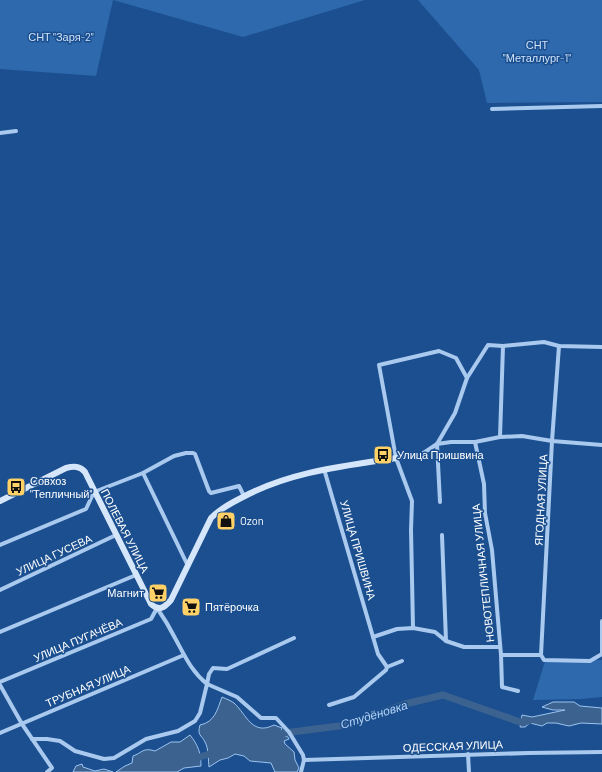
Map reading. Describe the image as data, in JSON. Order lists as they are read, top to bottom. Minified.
{"streets":{"street":["ЯГОДНАЯ УЛИЦА","ПОЛЕВАЯ УЛИЦА","УЛИЦА ПРИШВИНА","УЛИЦА ГУСЕВА","НОВОТЕПЛИЧНАЯ УЛИЦА","УЛИЦА ПУГАЧЁВА","ТРУБНАЯ УЛИЦА","ОДЕССКАЯ УЛИЦА"]},"crossings":[["ПОЛЕВАЯ УЛИЦА","УЛИЦА ГУСЕВА"],["ПОЛЕВАЯ УЛИЦА","УЛИЦА ПУГАЧЁВА"],["ПОЛЕВАЯ УЛИЦА","ТРУБНАЯ УЛИЦА"]],"water":["Студёновка"],"parks":["СНТ \"Заря-2\"","СНТ \"Металлург-1\""],"places":{"bus stop":["Улица Пришвина","Совхоз \"Тепличный\""],"shop":["Ozon"],"supermarket":["Магнит","Пятёрочка"]}}
